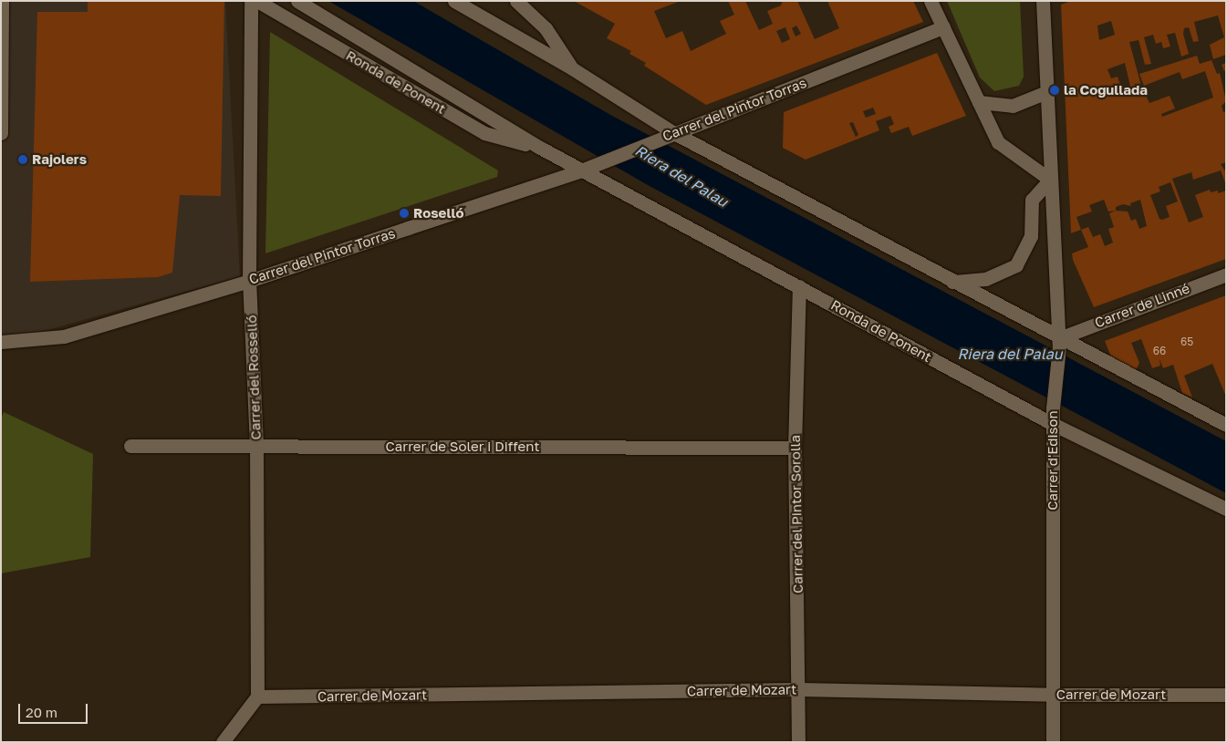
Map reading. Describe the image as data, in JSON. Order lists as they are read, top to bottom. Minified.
{"streets":{"street":["Ronda de Ponent","Carrer del Pintor Torras","Carrer de Linné","Carrer del Rosselló","Carrer de Soler i Diffent","Carrer d'Edison","Carrer del Pintor Sorolla","Carrer de Mozart"]},"crossings":[["Ronda de Ponent","Carrer del Pintor Torras"],["Ronda de Ponent","Carrer d'Edison"],["Ronda de Ponent","Carrer del Pintor Sorolla"],["Carrer del Pintor Torras","Carrer del Rosselló"],["Carrer de Linné","Carrer d'Edison"],["Carrer del Rosselló","Carrer de Soler i Diffent"],["Carrer del Rosselló","Carrer de Mozart"],["Carrer de Soler i Diffent","Carrer del Pintor Sorolla"],["Carrer d'Edison","Carrer de Mozart"],["Carrer del Pintor Sorolla","Carrer de Mozart"]],"water":["Riera del Palau"],"places":["la Cogullada","Rajolers","Roselló"],"house_numbers":["65","66"],"scale_bar":"20 m"}
